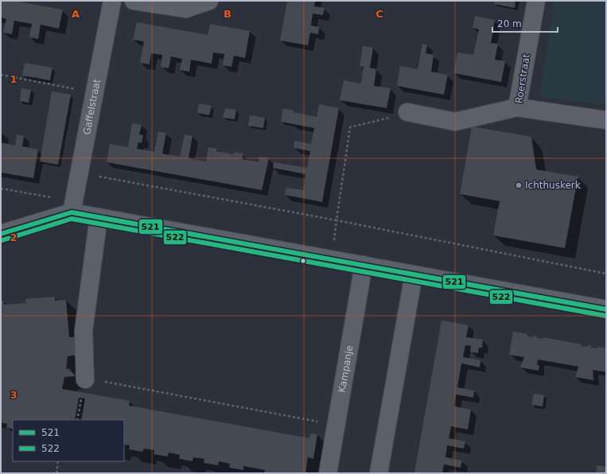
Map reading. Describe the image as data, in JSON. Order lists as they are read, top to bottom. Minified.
{"streets":{"street":["Roerstraat","Gaffelstraat","Kampanje"]},"places":["Ichthuskerk"],"lines":["transit line 521","transit line 522"],"legend":["521","522"],"scale_bar":"20 m","grid":{"columns":["A","B","C"],"rows":["1","2","3"]}}
